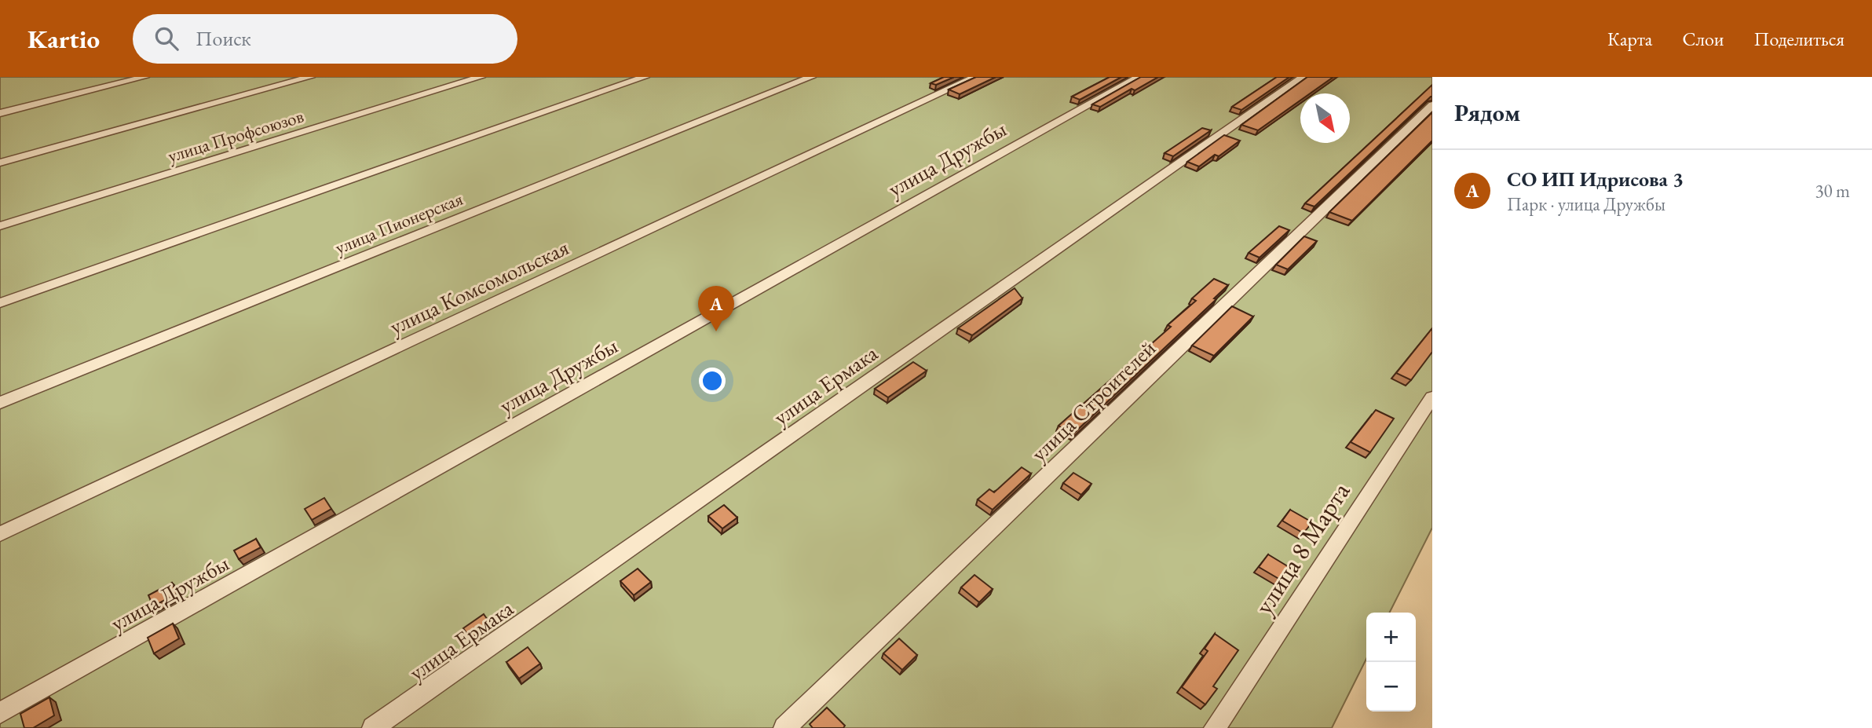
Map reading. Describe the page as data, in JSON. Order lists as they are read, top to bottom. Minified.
{"streets":{"street":["улица Профсоюзов","улица Дружбы","улица Пионерская","улица Комсомольская","улица Ермака","улица Строителей","улица 8 Марта"]},"north":"bottom right","page":{"header":"Kartio","search":"Поиск","nav":["Карта","Слои","Поделиться"],"heading":"Рядом","list":[{"mark":"A","name":"СО ИП Идрисова 3","note":"Парк · улица Дружбы","value":"30 m"}],"pins":"A","map_buttons":["+","−"]}}
